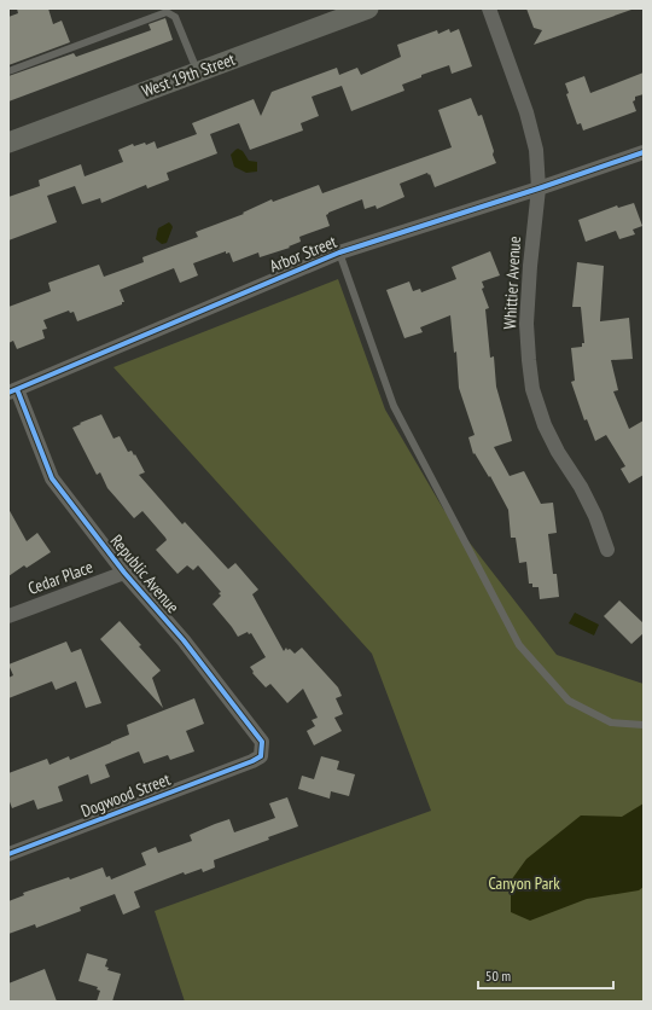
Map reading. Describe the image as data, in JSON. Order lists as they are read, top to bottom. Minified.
{"streets":{"street":["West 19th Street","Arbor Street","Whittier Avenue","Republic Avenue","Cedar Place","Dogwood Street"]},"crossings":[["Arbor Street","Whittier Avenue"],["Arbor Street","Republic Avenue"],["Republic Avenue","Cedar Place"],["Republic Avenue","Dogwood Street"]],"parks":["Canyon Park"],"scale_bar":"50 m"}
